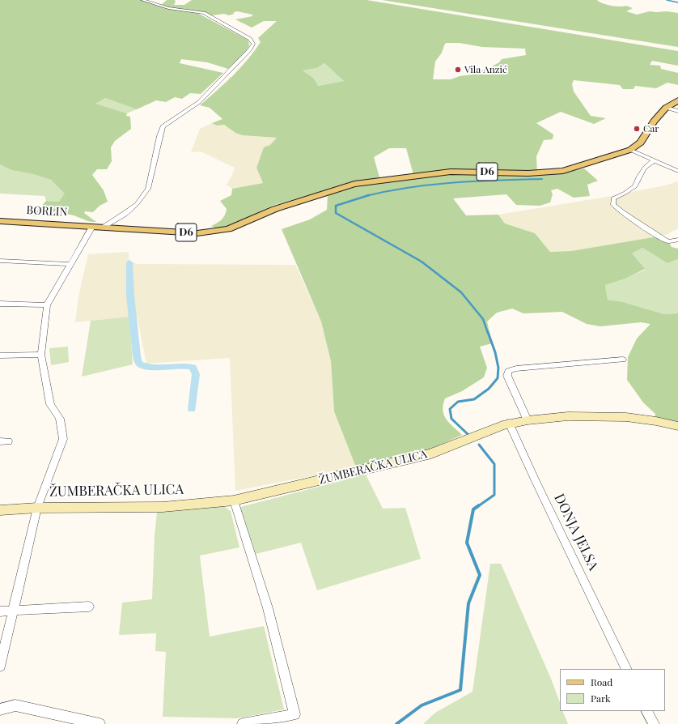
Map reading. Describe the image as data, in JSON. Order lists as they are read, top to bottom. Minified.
{"streets":{"main road":["D6","BORLIN","ŽUMBERAČKA ULICA"],"street":["DONJA JELSA"]},"crossings":[["D6","BORLIN"],["ŽUMBERAČKA ULICA","DONJA JELSA"]],"places":["Vila Anzić","Car"],"legend":["Road","Park"]}
